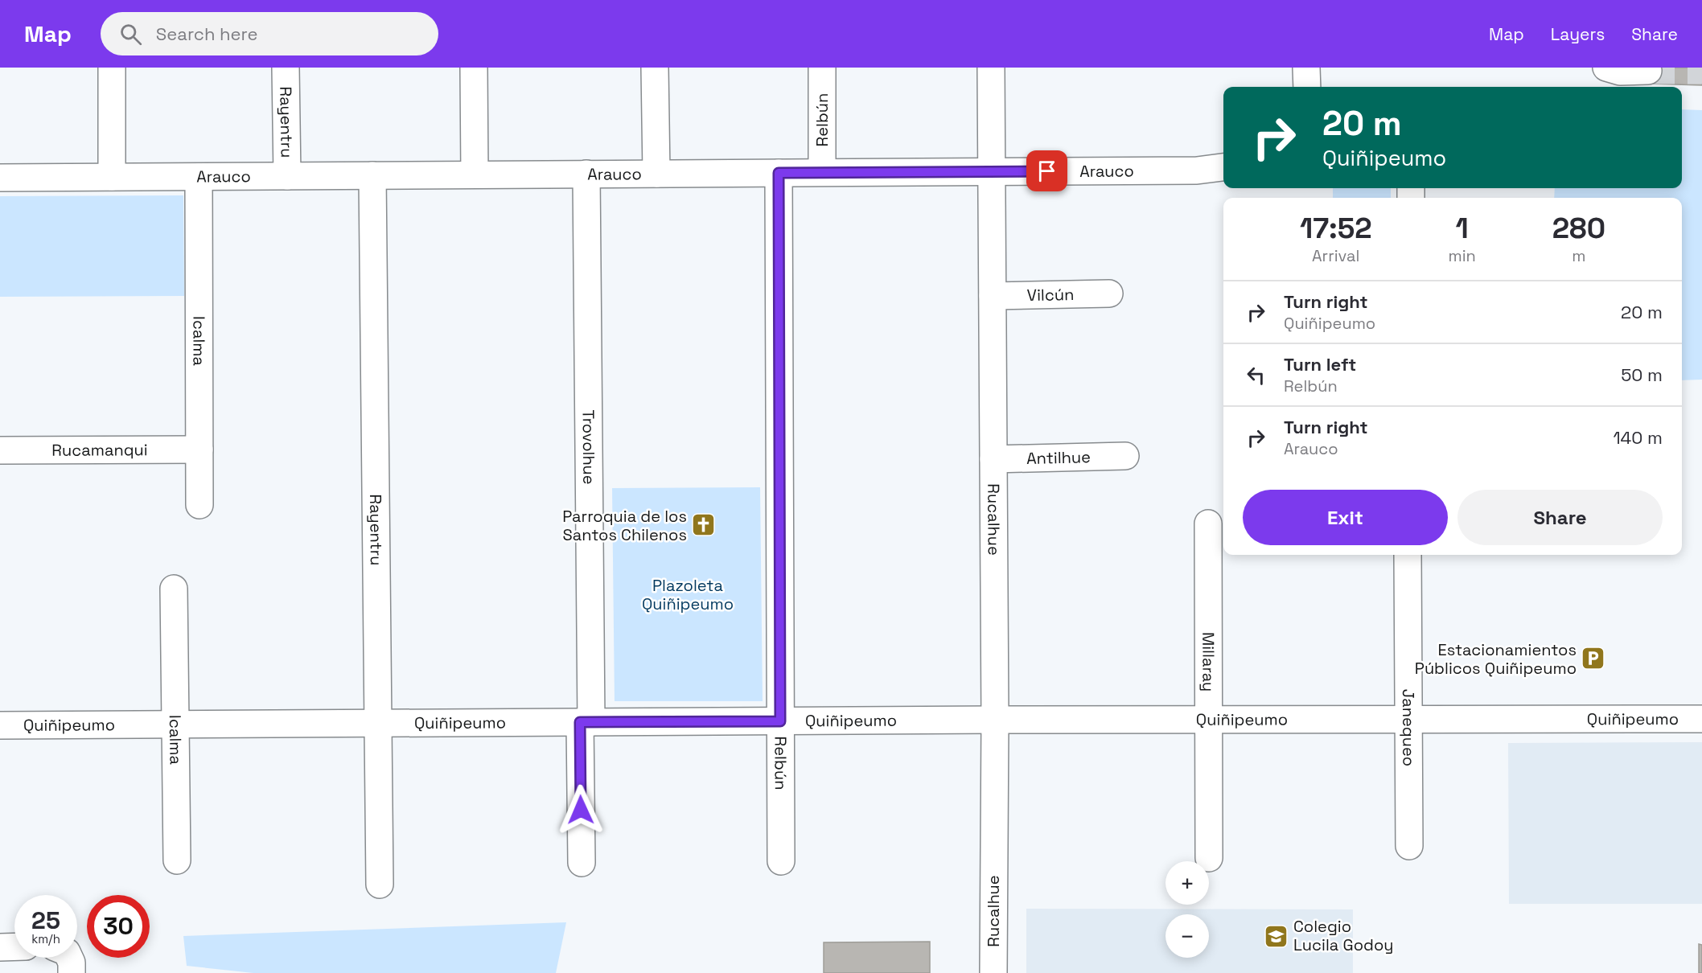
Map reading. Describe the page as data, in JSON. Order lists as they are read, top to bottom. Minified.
{"streets":{"street":["Relbún","Rayentru","Arauco","Vilcún","Icalma","Trovolhue","Rucamanqui","Antilhue","Rucalhue","Millaray","Quiñipeumo","Janequeo"]},"crossings":[["Relbún","Arauco"],["Relbún","Quiñipeumo"],["Rayentru","Arauco"],["Rayentru","Quiñipeumo"],["Arauco","Icalma"],["Arauco","Trovolhue"],["Arauco","Rucalhue"],["Vilcún","Rucalhue"],["Icalma","Rucamanqui"],["Icalma","Quiñipeumo"],["Trovolhue","Quiñipeumo"],["Antilhue","Rucalhue"],["Rucalhue","Quiñipeumo"],["Millaray","Quiñipeumo"],["Quiñipeumo","Janequeo"]],"parks":["Plazoleta Quiñipeumo"],"places":{"church":["Parroquia de los Santos Chilenos"],"parking":["Estacionamientos Públicos Quiñipeumo"],"school or university":["Colegio Lucila Godoy"]},"page":{"header":"Map","search":"Search here","nav":["Map","Layers","Share"],"turn":["20 m","Quiñipeumo"],"eta":["17:52","Arrival","1","min","280","m"],"list":[{"name":"Turn right","note":"Quiñipeumo","value":"20 m"},{"name":"Turn left","note":"Relbún","value":"50 m"},{"name":"Turn right","note":"Arauco","value":"140 m"}],"buttons":["Exit","Share"],"map_buttons":["+","−"],"speed":"25 km/h","limit":"30"}}
